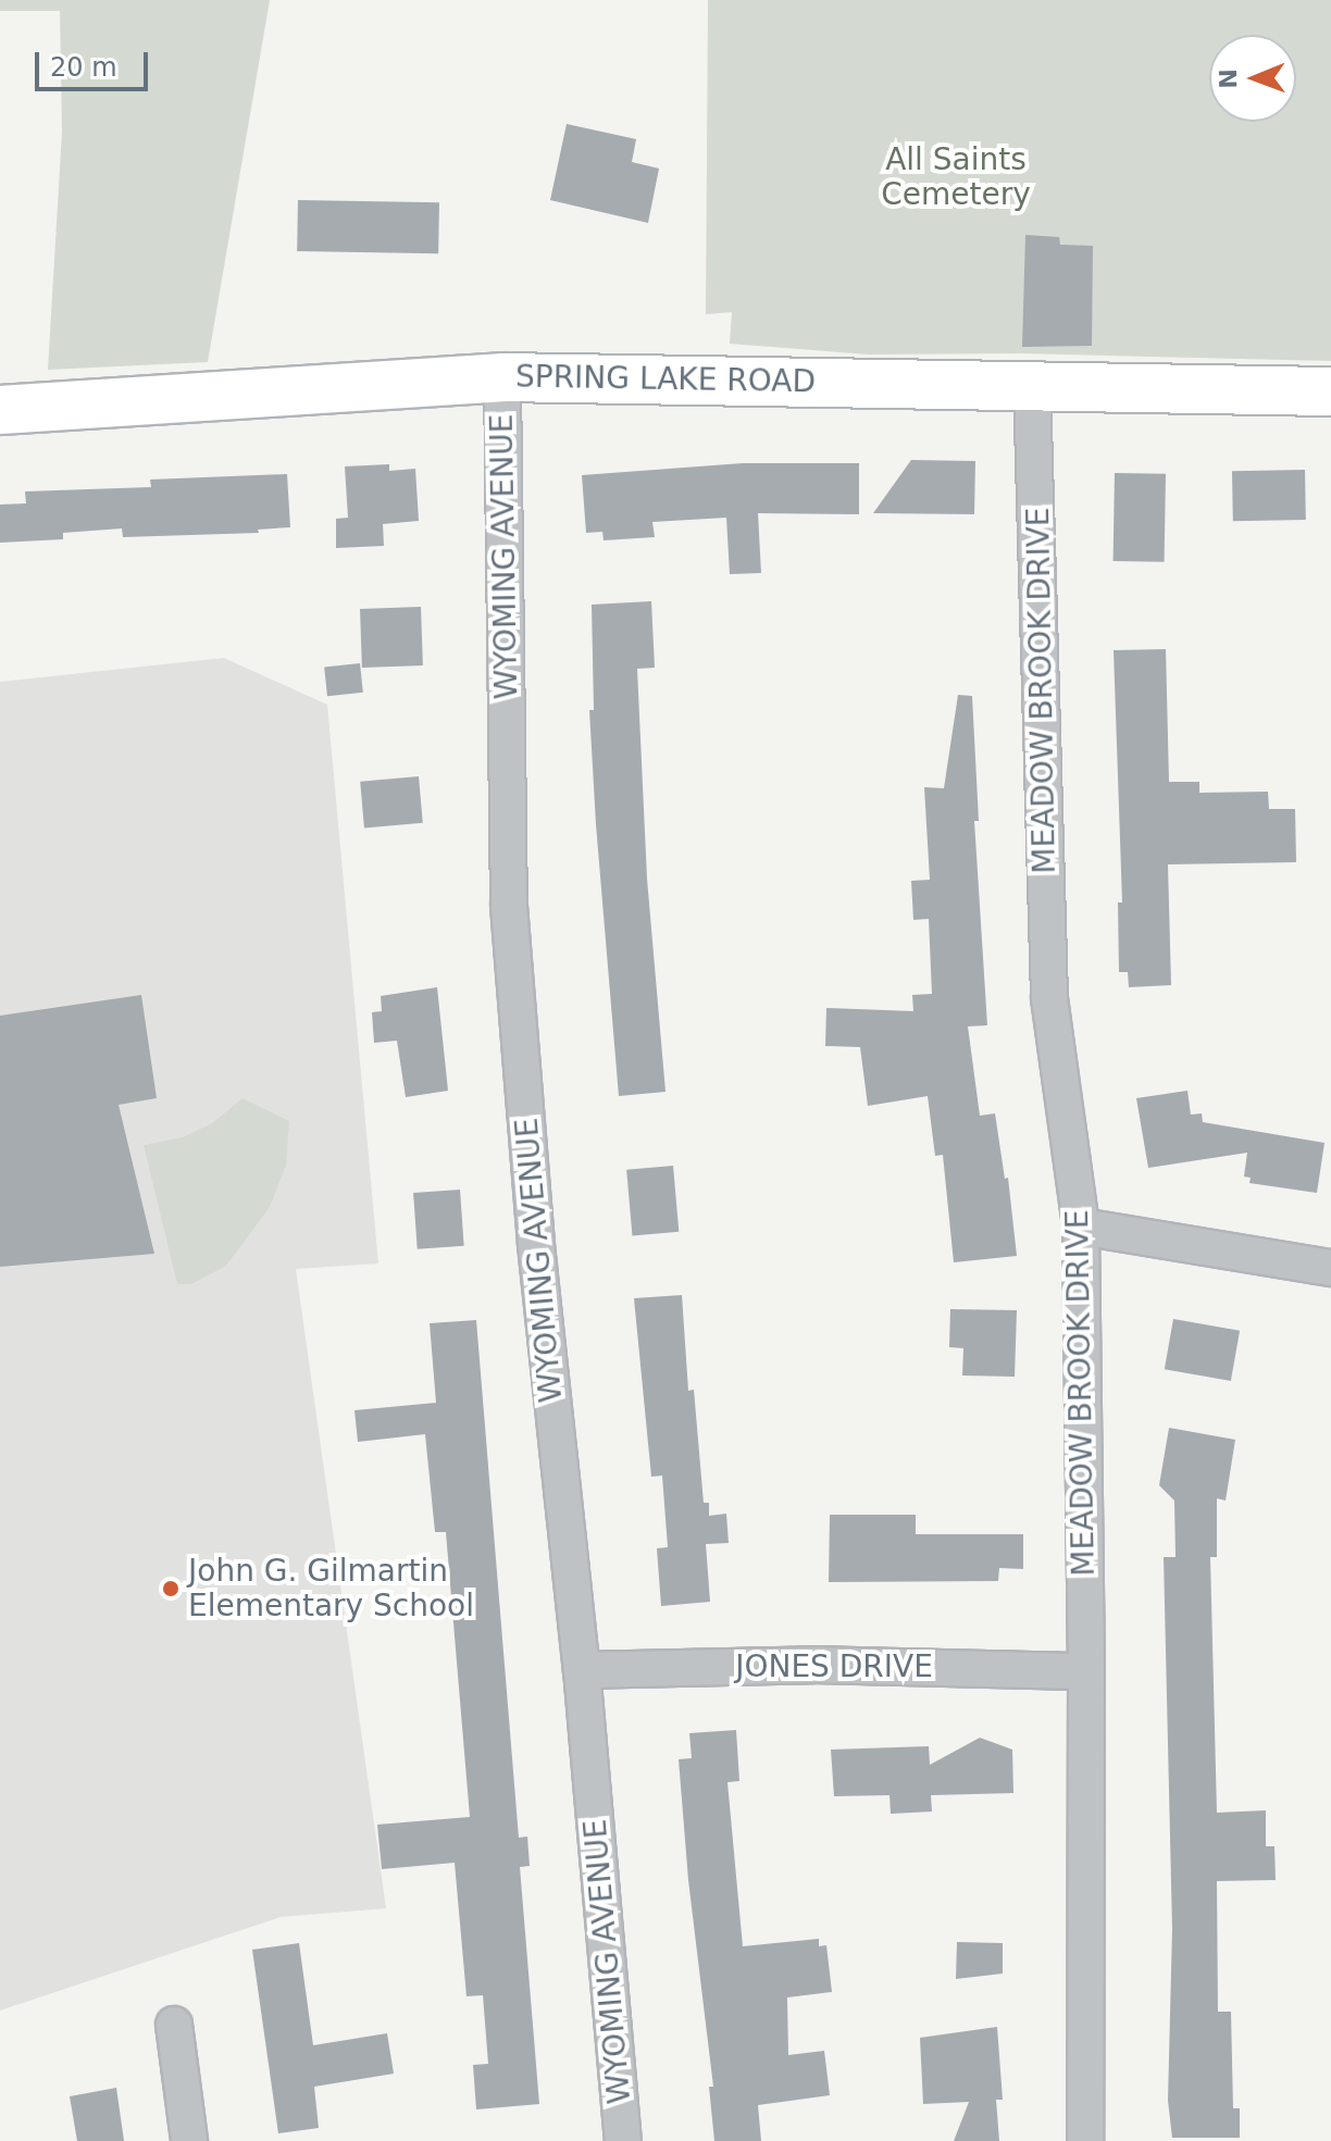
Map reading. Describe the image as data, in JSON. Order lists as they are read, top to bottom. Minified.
{"streets":{"main road":["SPRING LAKE ROAD"],"street":["WYOMING AVENUE","MEADOW BROOK DRIVE","JONES DRIVE"]},"crossings":[["SPRING LAKE ROAD","WYOMING AVENUE"],["SPRING LAKE ROAD","MEADOW BROOK DRIVE"],["WYOMING AVENUE","JONES DRIVE"],["MEADOW BROOK DRIVE","JONES DRIVE"]],"parks":["All Saints Cemetery"],"places":["John G. Gilmartin Elementary School"],"scale_bar":"20 m","north":"left"}
